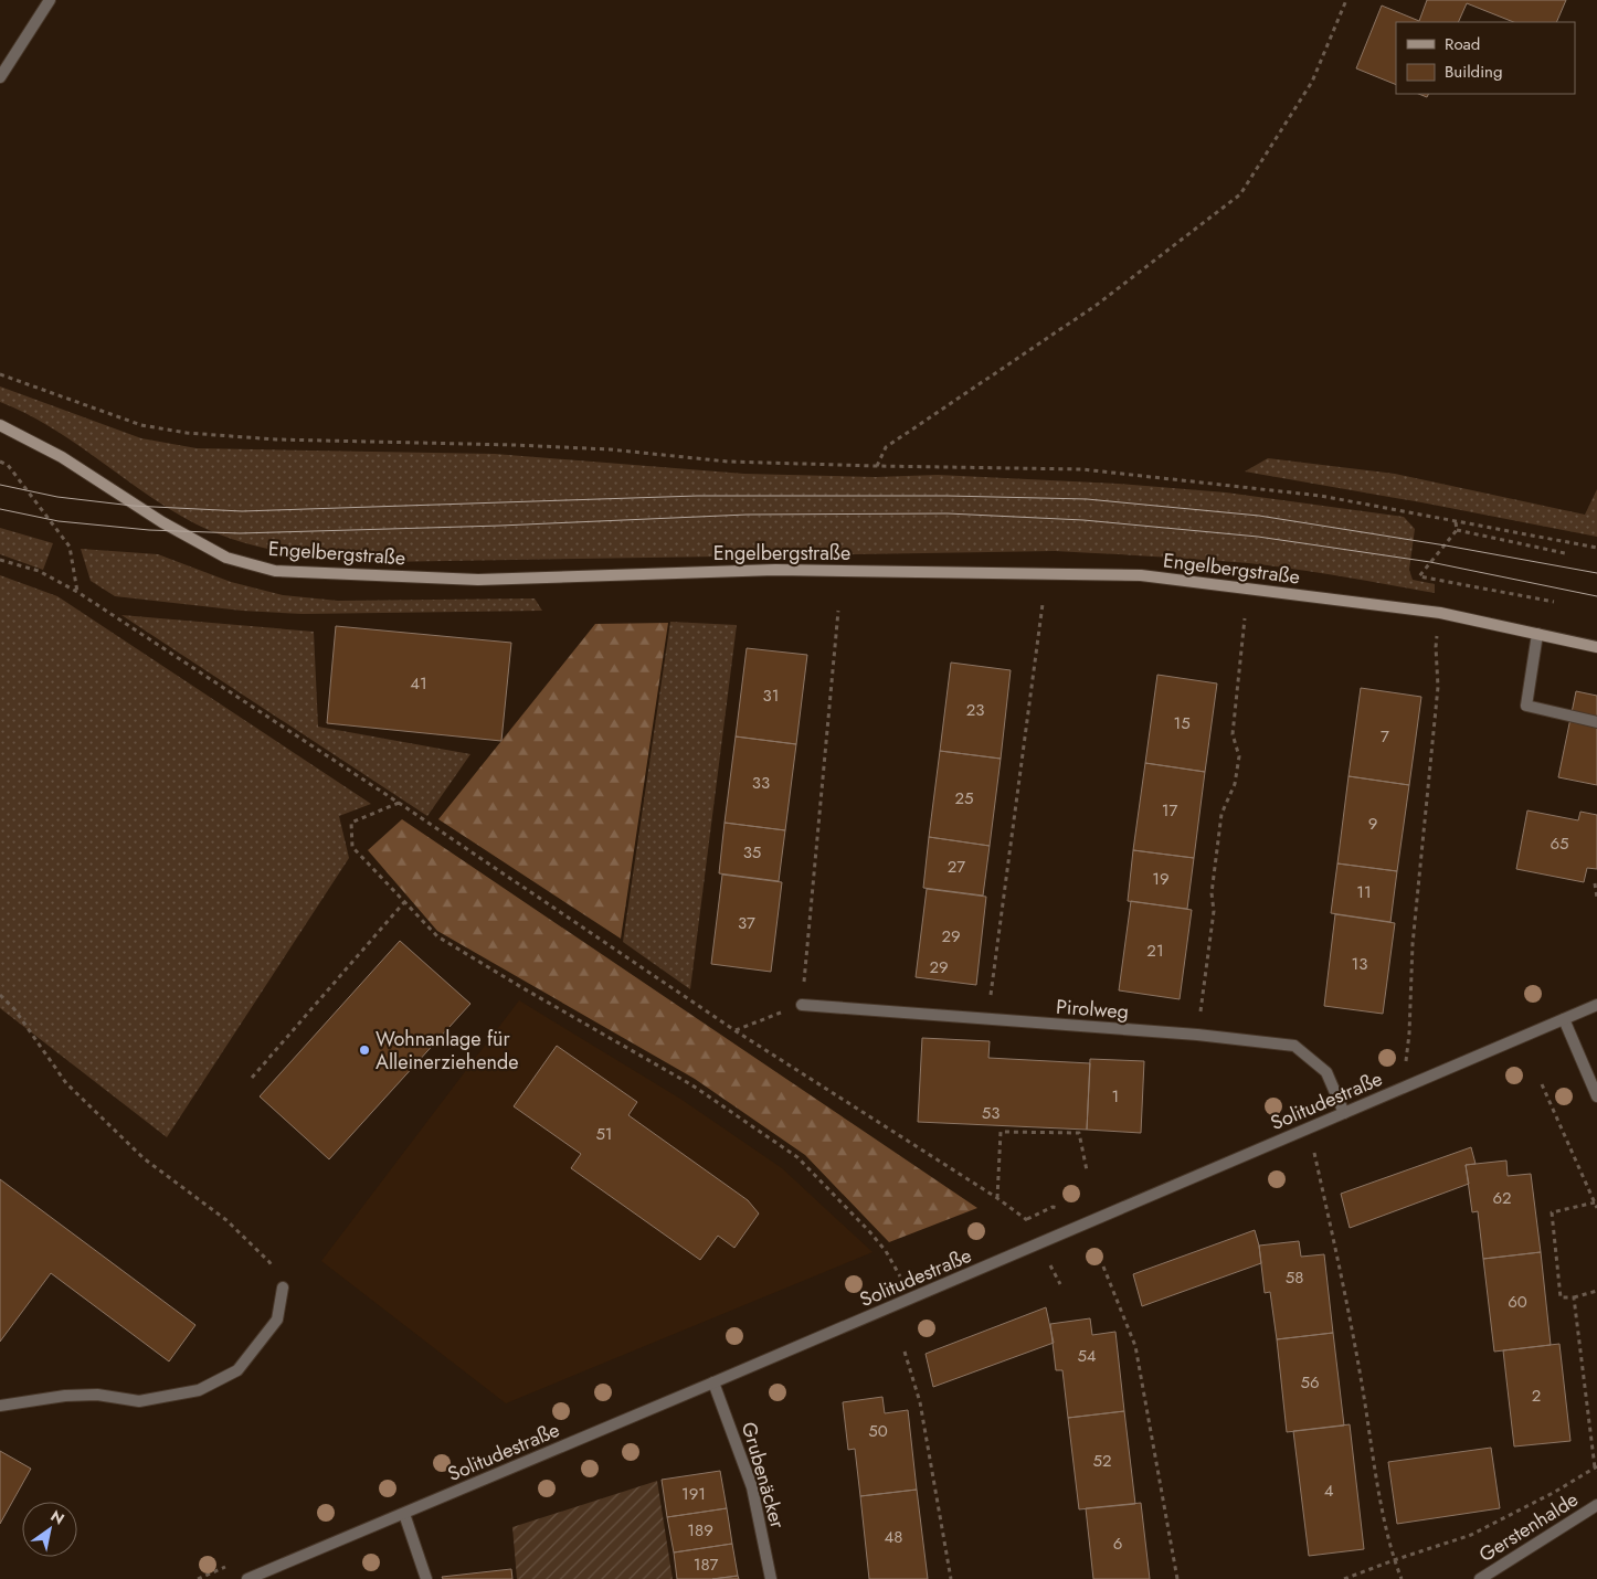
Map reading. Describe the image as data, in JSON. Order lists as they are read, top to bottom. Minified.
{"streets":{"main road":["Engelbergstraße"],"street":["Pirolweg","Solitudestraße","Grubenäcker","Gerstenhalde"]},"crossings":[["Pirolweg","Solitudestraße"],["Solitudestraße","Grubenäcker"]],"places":["Wohnanlage für Alleinerziehende"],"house_numbers":["41","31","23","15","7","33","25","17","9","65","35","27","19","11","37","29","21","13","29","1","53","51","62","58","60","54","56","2","50","52","4","191","189","48","6","187"],"legend":["Road","Building"],"north":"top right"}
